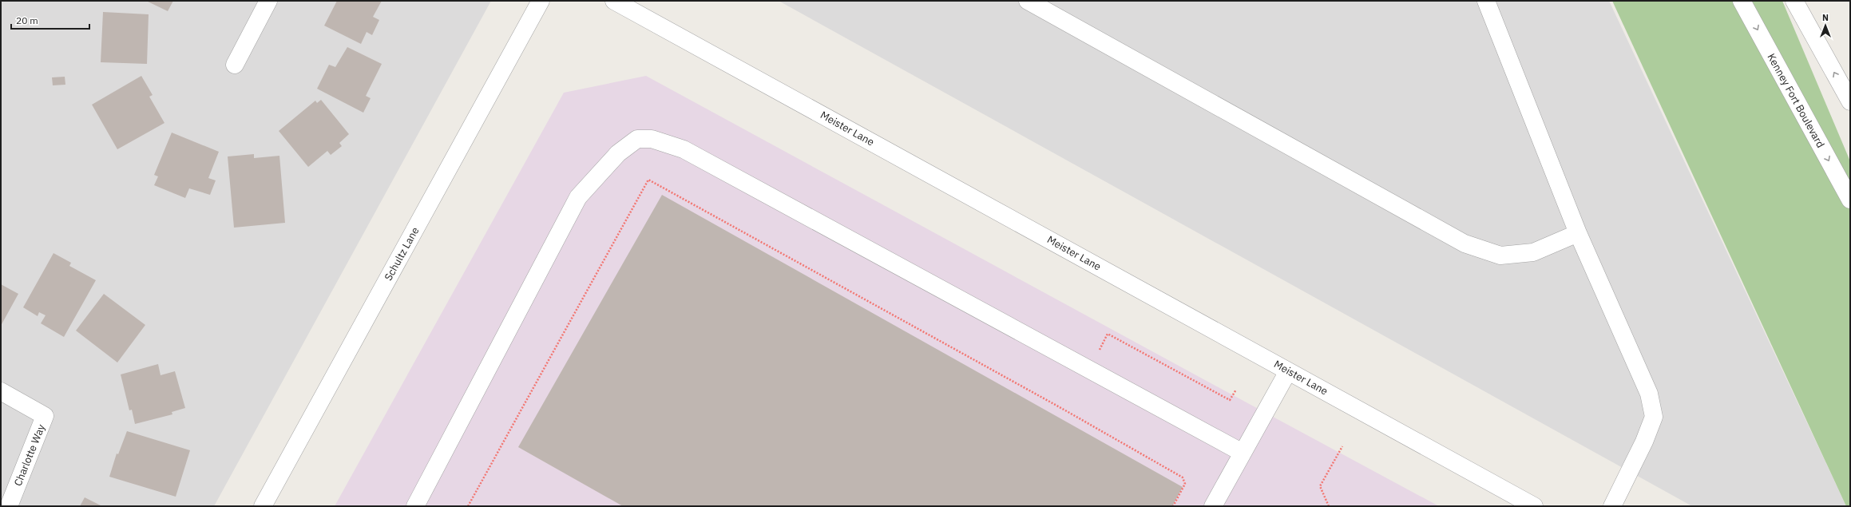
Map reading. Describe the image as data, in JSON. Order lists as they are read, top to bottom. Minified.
{"streets":{"street":["Kenney Fort Boulevard","Meister Lane","Schultz Lane","Charlotte Way"]},"scale_bar":"20 m","north":"top"}
